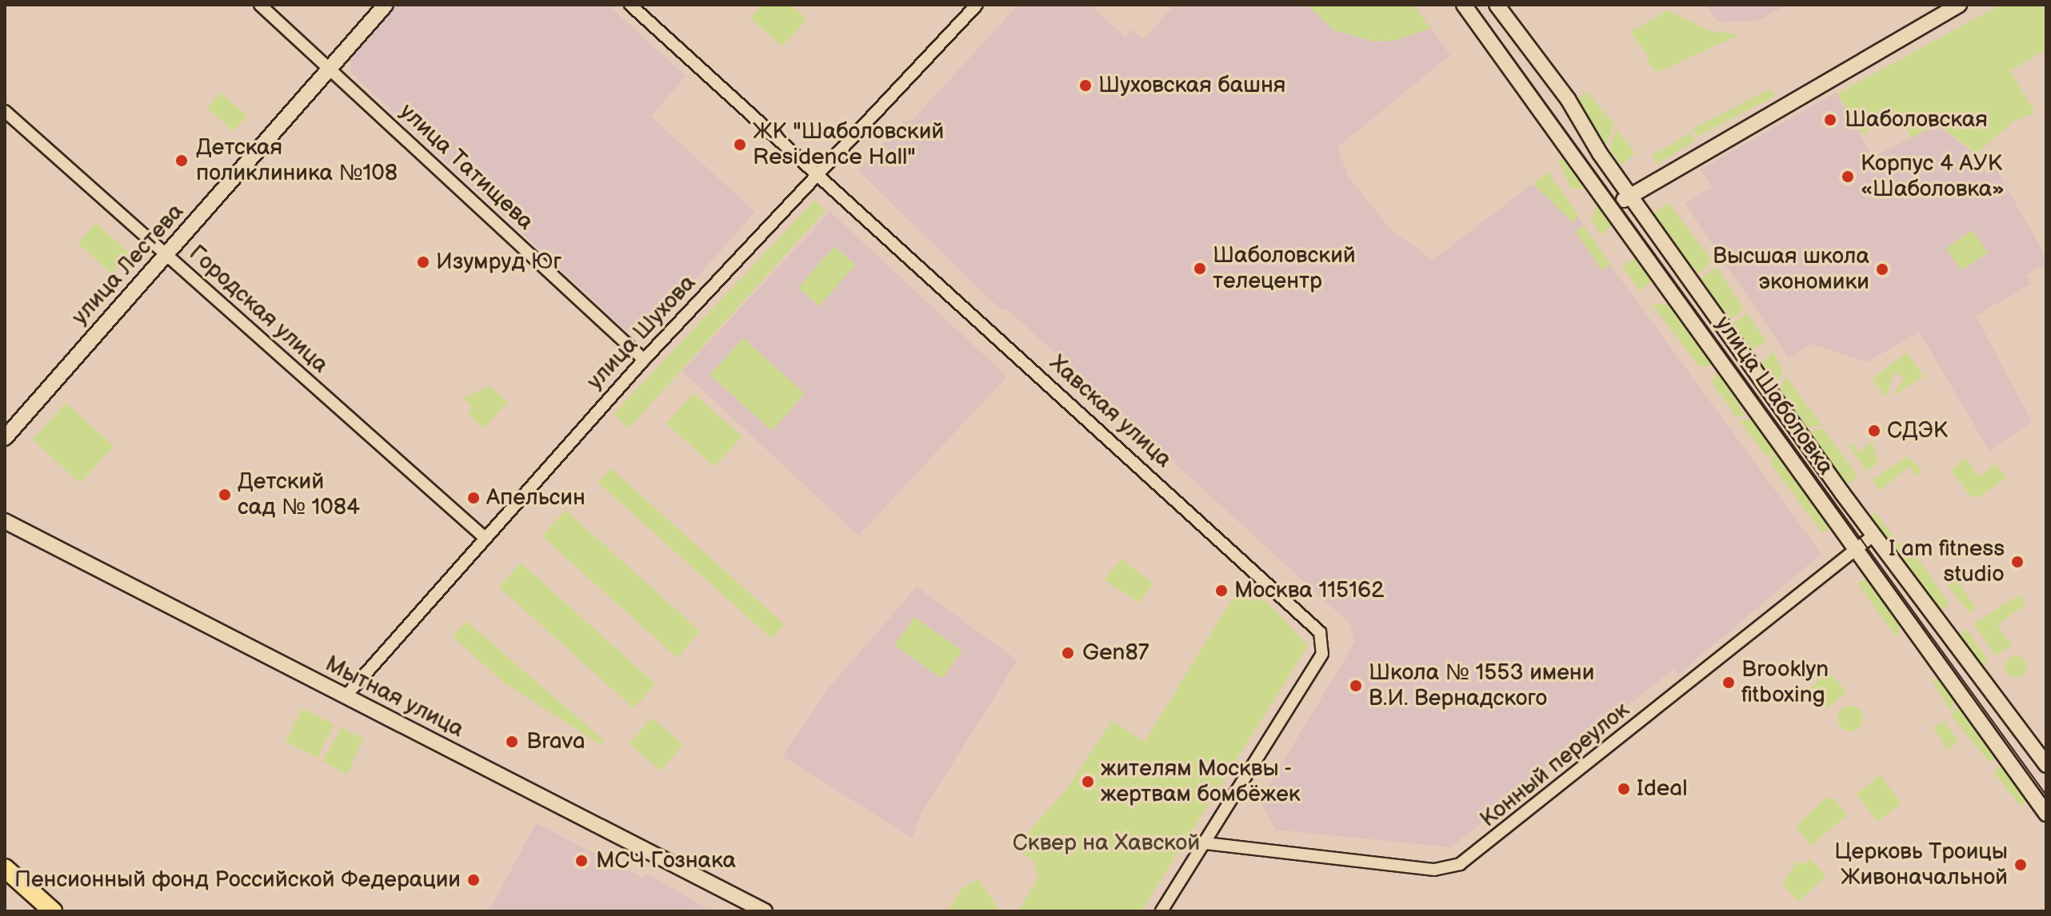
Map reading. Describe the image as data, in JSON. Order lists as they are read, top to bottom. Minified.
{"streets":{"main road":["улица Лестева","улица Шаболовка","Мытная улица"],"street":["улица Татищева","Городская улица","улица Шухова","Хавская улица","Конный переулок"]},"crossings":[["улица Татищева","улица Лестева"],["улица Татищева","улица Шухова"],["улица Лестева","Городская улица"],["Городская улица","улица Шухова"],["улица Шухова","Хавская улица"],["улица Шухова","Мытная улица"],["улица Шаболовка","Конный переулок"],["Хавская улица","Конный переулок"]],"parks":["Сквер на Хавской"],"places":["Шуховская башня","Шаболовская","ЖК \"Шаболовский Residence Hall\"","Детская поликлиника №108","Корпус 4 АУК «Шаболовка»","Изумруд Юг","Шаболовский телецентр","Высшая школа экономики","СДЭК","Детский сад № 1084","Апельсин","I am fitness studio","Москва 115162","Gen87","Brooklyn fitboxing","Школа № 1553 имени В.И. Вернадского","Brava","жителям Москвы - жертвам бомбёжек","Ideal","МСЧ Гознака","Церковь Троицы Живоначальной","Пенсионный фонд Российской Федерации"]}
